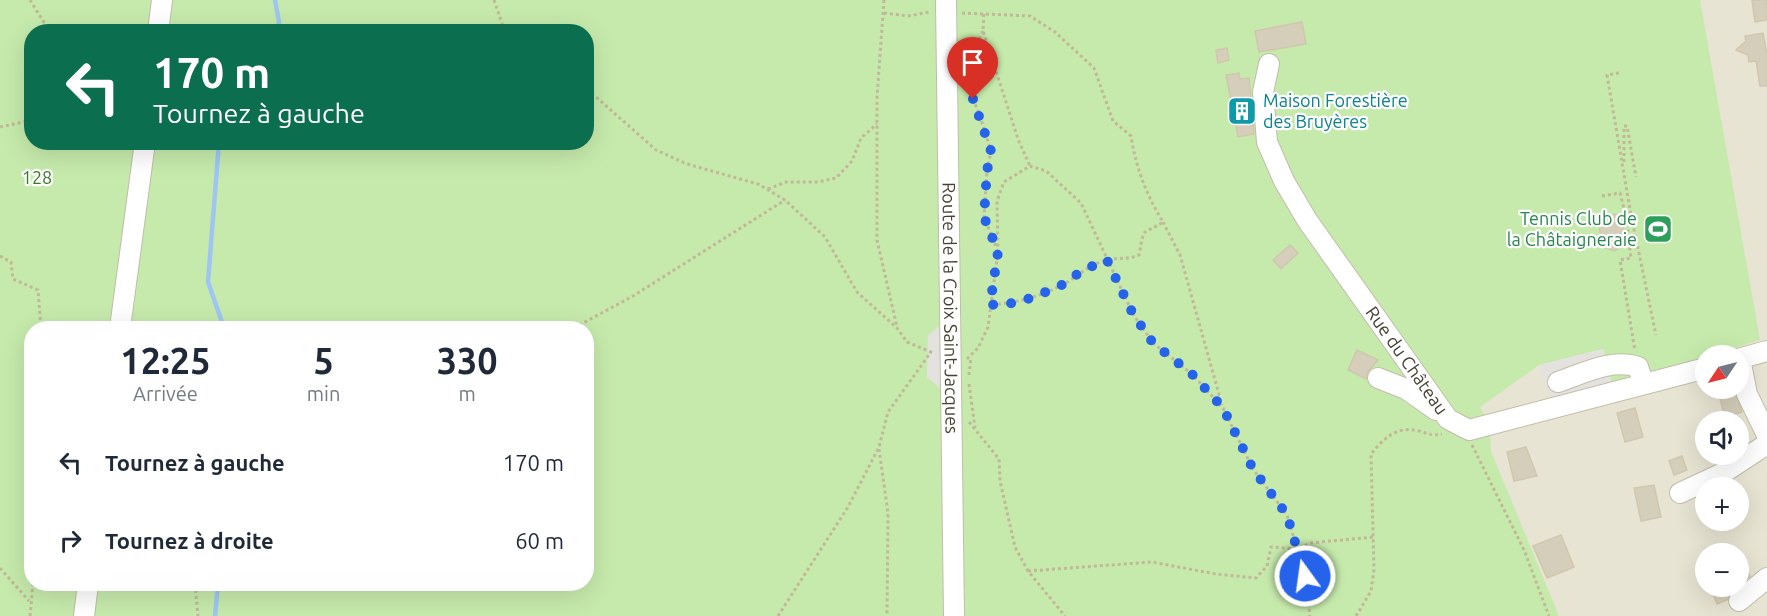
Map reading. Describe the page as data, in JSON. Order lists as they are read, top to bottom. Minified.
{"streets":{"street":["Route de la Croix Saint-Jacques","Rue du Château"]},"parks":["128"],"places":{"building":["Maison Forestière des Bruyères"],"sports":["Tennis Club de la Châtaigneraie"]},"north":"bottom left","page":{"turn":["170 m","Tournez à gauche"],"eta":["12:25","Arrivée","5","min","330","m"],"map_buttons":["+","−"],"list":[{"name":"Tournez à gauche","value":"170 m"},{"name":"Tournez à droite","value":"60 m"}]}}
